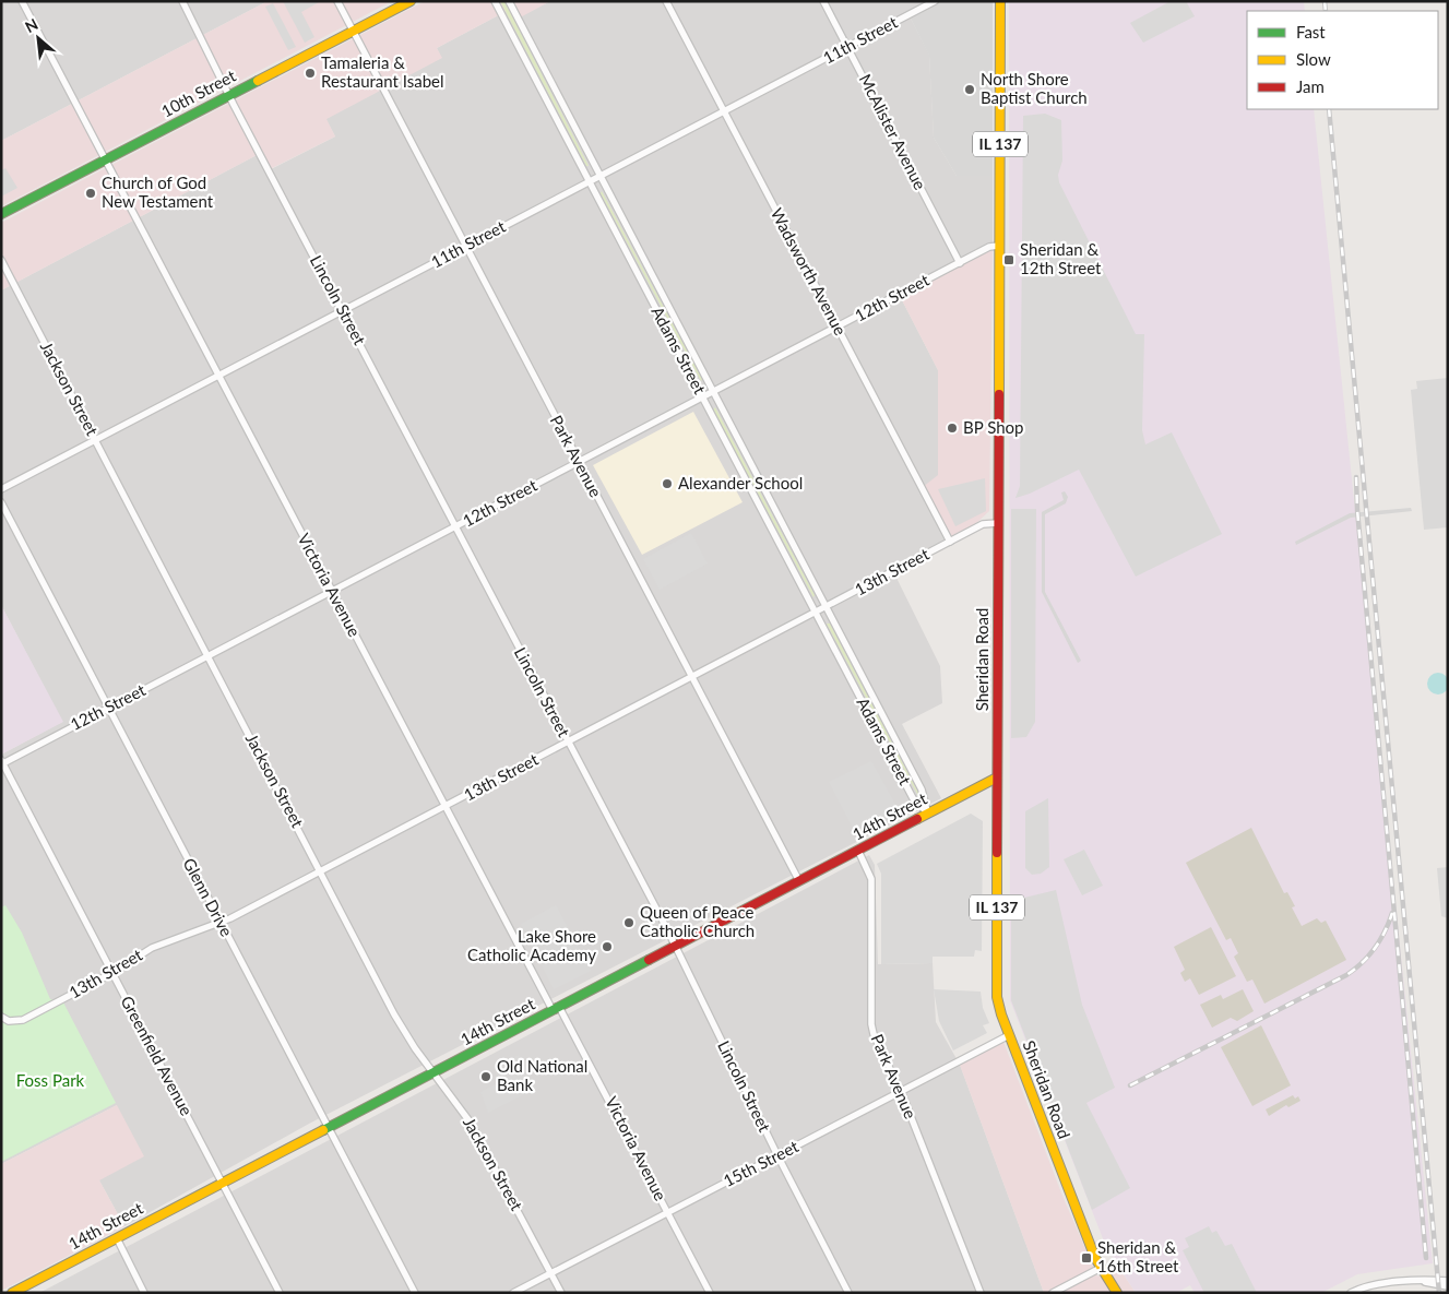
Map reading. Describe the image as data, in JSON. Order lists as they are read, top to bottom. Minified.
{"streets":{"main road":["10th Street","IL 137","Sheridan Road","14th Street"],"street":["11th Street","McAlister Avenue","Wadsworth Avenue","12th Street","Lincoln Street","Adams Street","Jackson Street","Park Avenue","13th Street","Victoria Avenue","Glenn Drive","Greenfield Avenue","15th Street"]},"crossings":[["11th Street","McAlister Avenue"],["11th Street","Wadsworth Avenue"],["11th Street","Lincoln Street"],["11th Street","Adams Street"],["11th Street","Jackson Street"],["11th Street","Park Avenue"],["11th Street","Victoria Avenue"],["10th Street","Lincoln Street"],["10th Street","Park Avenue"],["10th Street","Victoria Avenue"],["McAlister Avenue","12th Street"],["Wadsworth Avenue","12th Street"],["Wadsworth Avenue","13th Street"],["12th Street","Lincoln Street"],["12th Street","Adams Street"],["12th Street","Jackson Street"],["12th Street","Park Avenue"],["12th Street","Victoria Avenue"],["12th Street","Sheridan Road"],["12th Street","Glenn Drive"],["12th Street","Greenfield Avenue"],["Lincoln Street","13th Street"],["Lincoln Street","14th Street"],["Lincoln Street","15th Street"],["Adams Street","13th Street"],["Adams Street","14th Street"],["Jackson Street","13th Street"],["Jackson Street","14th Street"],["Jackson Street","15th Street"],["Park Avenue","13th Street"],["Park Avenue","14th Street"],["Park Avenue","15th Street"],["13th Street","Victoria Avenue"],["13th Street","Sheridan Road"],["13th Street","Glenn Drive"],["13th Street","Greenfield Avenue"],["Victoria Avenue","14th Street"],["Victoria Avenue","15th Street"],["Sheridan Road","14th Street"],["Sheridan Road","15th Street"],["14th Street","Glenn Drive"],["14th Street","Greenfield Avenue"]],"parks":["Foss Park"],"places":{"other":["Tamaleria & Restaurant Isabel","North Shore Baptist Church","Church of God New Testament","BP Shop","Alexander School","Queen of Peace Catholic Church","Lake Shore Catholic Academy","Old National Bank"],"transit":["Sheridan & 12th Street","Sheridan & 16th Street"]},"legend":["Fast","Slow","Jam"],"north":"top left"}
